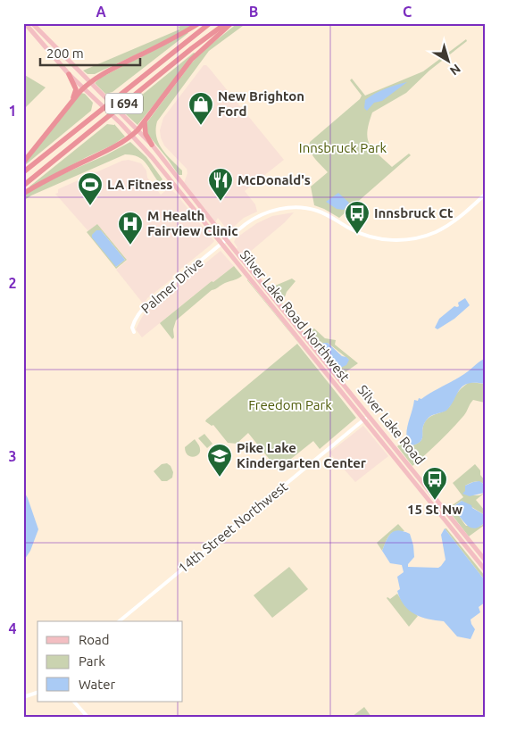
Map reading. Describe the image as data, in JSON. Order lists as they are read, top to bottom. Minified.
{"streets":{"highway":["I 694"],"main road":["Silver Lake Road Northwest","Silver Lake Road"],"street":["Palmer Drive","14th Street Northwest"]},"crossings":[["Palmer Drive","Silver Lake Road Northwest"],["Palmer Drive","Silver Lake Road"],["Silver Lake Road Northwest","14th Street Northwest"],["Silver Lake Road","14th Street Northwest"]],"parks":["Innsbruck Park","Freedom Park"],"places":{"shop":["New Brighton Ford"],"restaurant":["McDonald's"],"sports":["LA Fitness"],"bus stop":["Innsbruck Ct","15 St Nw"],"hospital":["M Health Fairview Clinic"],"school or university":["Pike Lake Kindergarten Center"]},"legend":["Road","Park","Water"],"scale_bar":"200 m","north":"bottom right","grid":{"columns":["A","B","C"],"rows":["1","2","3","4"]}}
